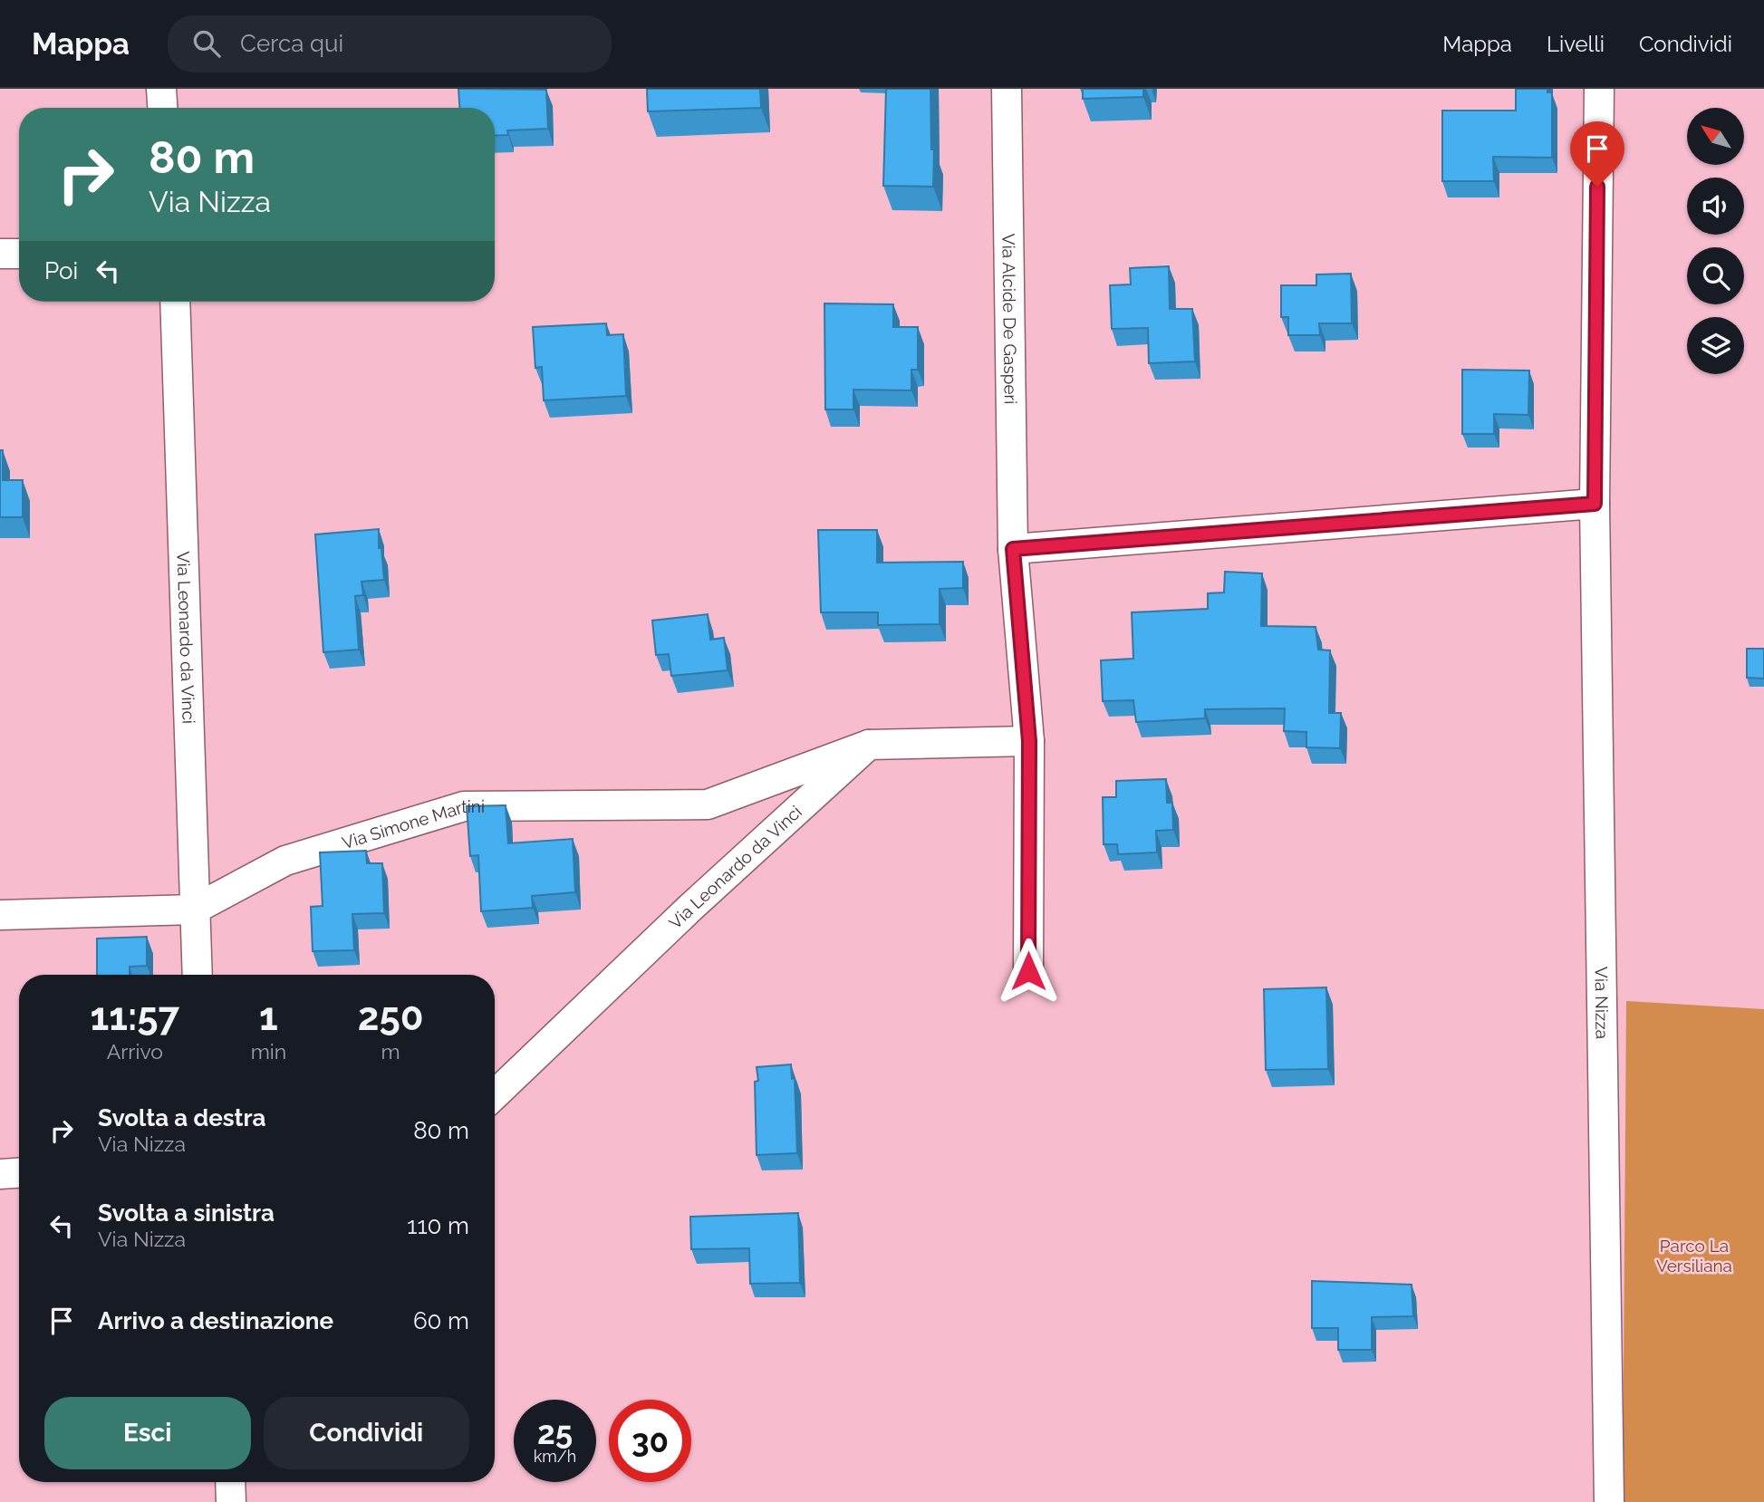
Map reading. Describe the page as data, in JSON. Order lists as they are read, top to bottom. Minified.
{"streets":{"street":["Via Alcide De Gasperi","Via Leonardo da Vinci","Via Simone Martini","Via Nizza"]},"crossings":[["Via Leonardo da Vinci","Via Simone Martini"]],"parks":["Parco La Versiliana"],"north":"top left","page":{"header":"Mappa","search":"Cerca qui","nav":["Mappa","Livelli","Condividi"],"turn":["80 m","Via Nizza"],"then":"Poi","eta":["11:57","Arrivo","1","min","250","m"],"list":[{"name":"Svolta a destra","note":"Via Nizza","value":"80 m"},{"name":"Svolta a sinistra","note":"Via Nizza","value":"110 m"},{"name":"Arrivo a destinazione","value":"60 m"}],"buttons":["Esci","Condividi"],"speed":"25 km/h","limit":"30"}}
